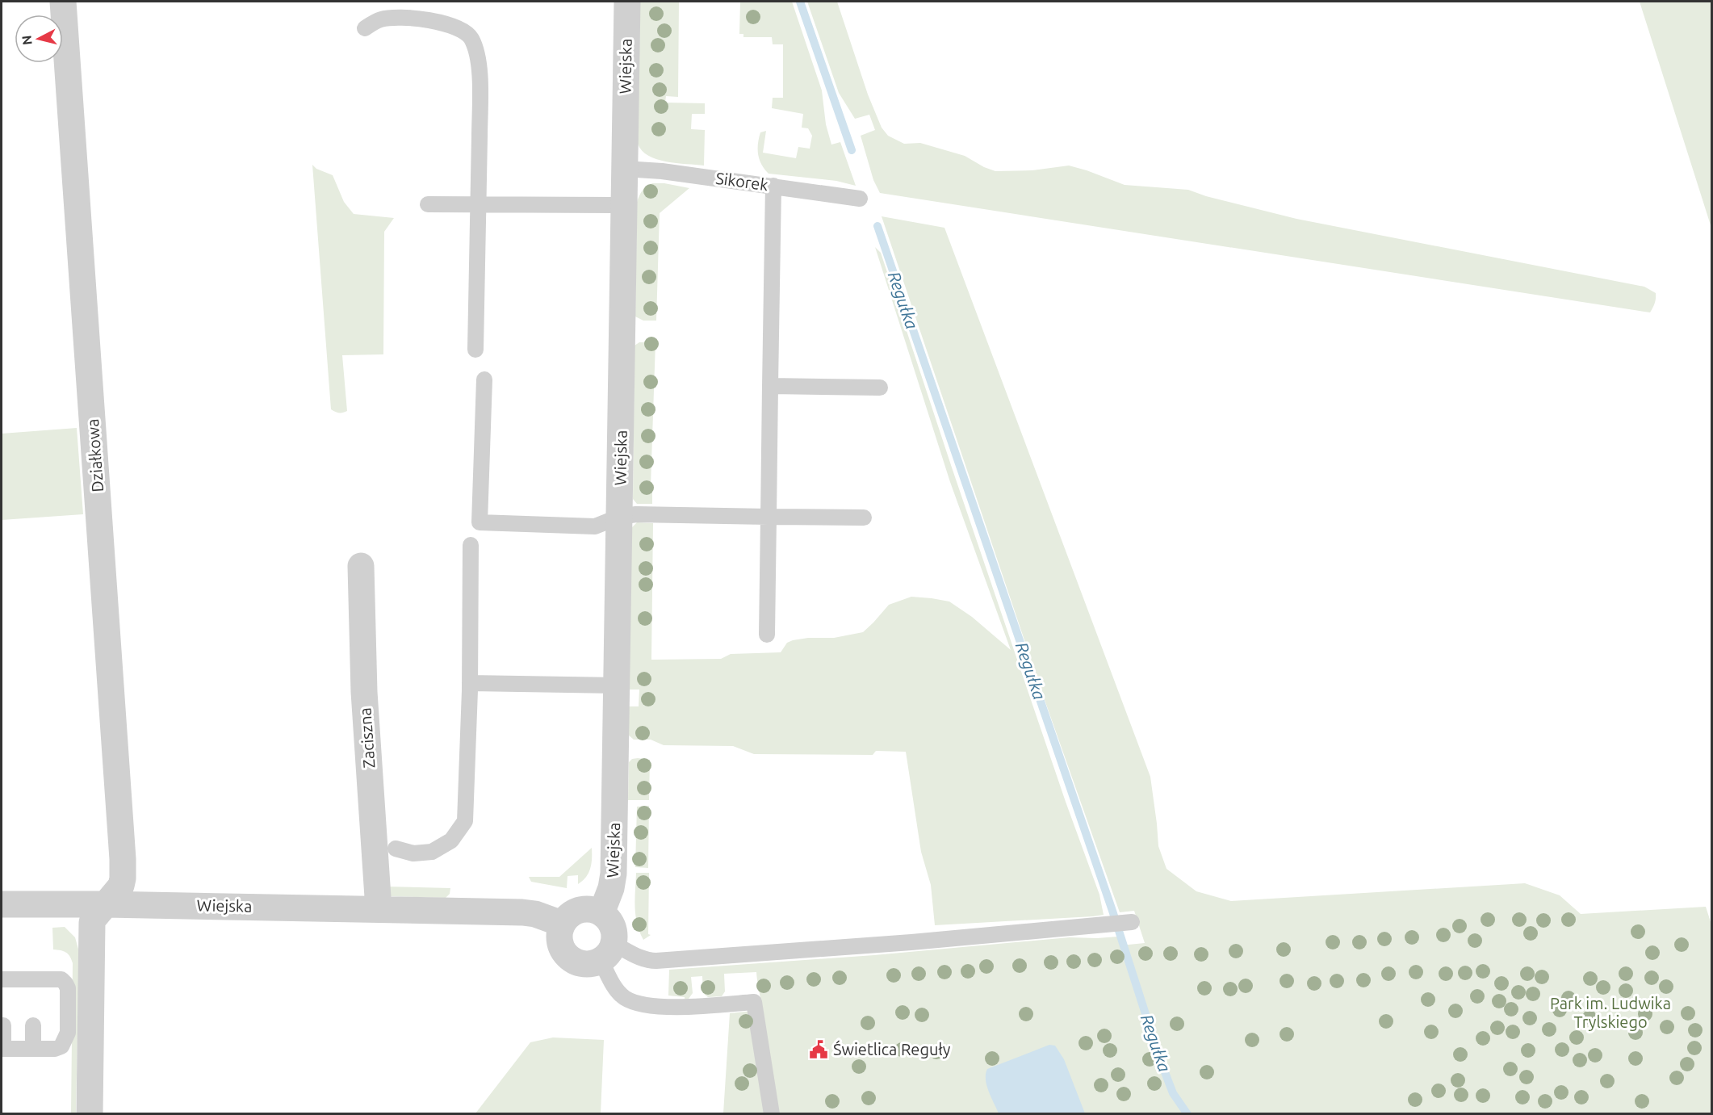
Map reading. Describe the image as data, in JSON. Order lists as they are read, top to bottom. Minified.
{"streets":{"street":["Wiejska","Działkowa","Zaciszna"],"lane":["Sikorek"]},"crossings":[["Wiejska","Sikorek"],["Wiejska","Działkowa"],["Wiejska","Zaciszna"]],"water":["Regułka"],"parks":["Park im. Ludwika Trylskiego"],"places":{"public building":["Świetlica Reguły"]},"north":"left"}
